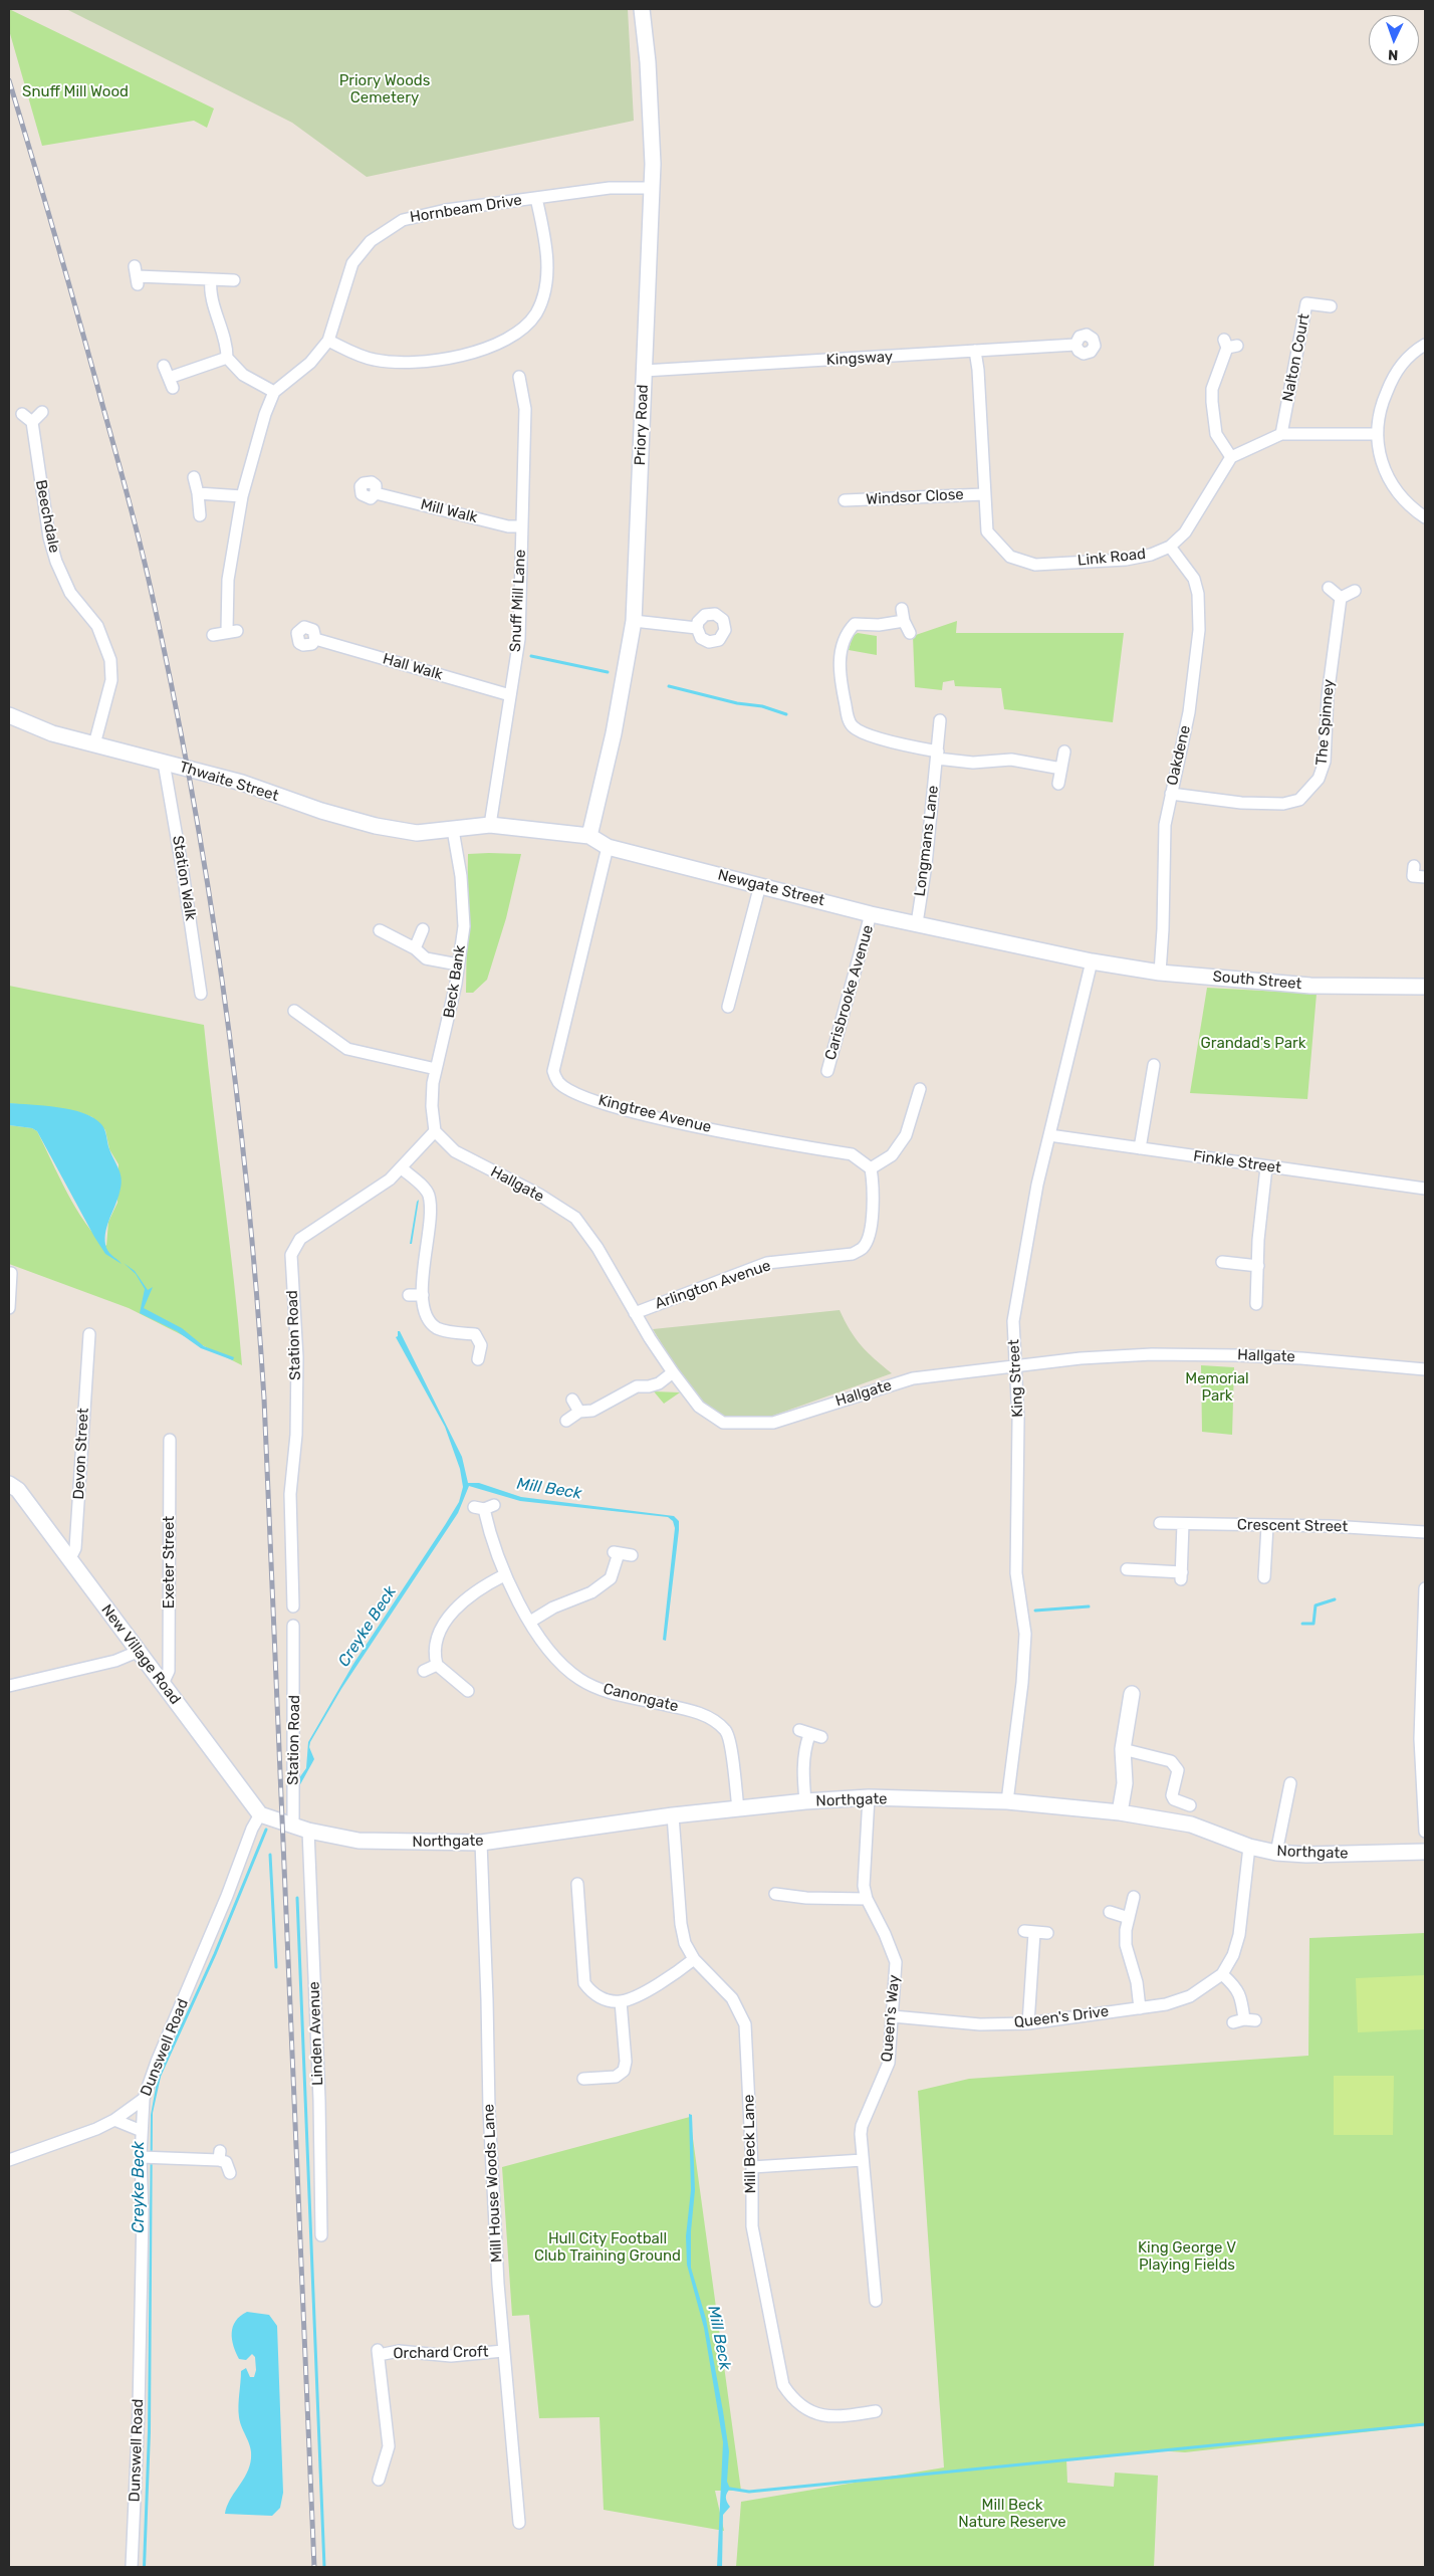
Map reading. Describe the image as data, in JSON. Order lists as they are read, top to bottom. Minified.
{"streets":{"street":["Hornbeam Drive","Nalton Court","Kingsway","Priory Road","Windsor Close","Mill Walk","Beechdale","Link Road","Snuff Mill Lane","Hall Walk","The Spinney","Oakdene","Thwaite Street","Longmans Lane","Station Walk","Newgate Street","South Street","Beck Bank","Carisbrooke Avenue","Kingtree Avenue","Finkle Street","Hallgate","Arlington Avenue","Station Road","King Street","Devon Street","Crescent Street","Exeter Street","New Village Road","Canongate","Northgate","Queen's Drive","Queen's Way","Linden Avenue","Dunswell Road","Mill Beck Lane","Mill House Woods Lane","Orchard Croft"]},"crossings":[["Hornbeam Drive","Priory Road"],["Kingsway","Priory Road"],["Kingsway","Link Road"],["Priory Road","Newgate Street"],["Windsor Close","Link Road"],["Mill Walk","Snuff Mill Lane"],["Beechdale","Thwaite Street"],["Link Road","Oakdene"],["Snuff Mill Lane","Hall Walk"],["Snuff Mill Lane","Newgate Street"],["The Spinney","Oakdene"],["Oakdene","South Street"],["Thwaite Street","Station Walk"],["Thwaite Street","Newgate Street"],["Thwaite Street","Beck Bank"],["Longmans Lane","Newgate Street"],["Newgate Street","South Street"],["Newgate Street","Beck Bank"],["Newgate Street","Carisbrooke Avenue"],["Newgate Street","Kingtree Avenue"],["Newgate Street","King Street"],["South Street","King Street"],["Beck Bank","Hallgate"],["Beck Bank","Station Road"],["Kingtree Avenue","Arlington Avenue"],["Finkle Street","King Street"],["Hallgate","Arlington Avenue"],["Hallgate","Station Road"],["Hallgate","King Street"],["Station Road","Northgate"],["King Street","Northgate"],["Devon Street","New Village Road"],["Exeter Street","New Village Road"],["New Village Road","Northgate"],["New Village Road","Dunswell Road"],["Canongate","Northgate"],["Northgate","Queen's Drive"],["Northgate","Queen's Way"],["Northgate","Linden Avenue"],["Northgate","Dunswell Road"],["Northgate","Mill Beck Lane"],["Northgate","Mill House Woods Lane"],["Queen's Drive","Queen's Way"],["Mill House Woods Lane","Orchard Croft"]],"water":["Mill Beck","Creyke Beck"],"parks":["Priory Woods Cemetery","Snuff Mill Wood","Grandad's Park","Memorial Park","Hull City Football Club Training Ground","King George V Playing Fields","Mill Beck Nature Reserve"],"north":"bottom"}
